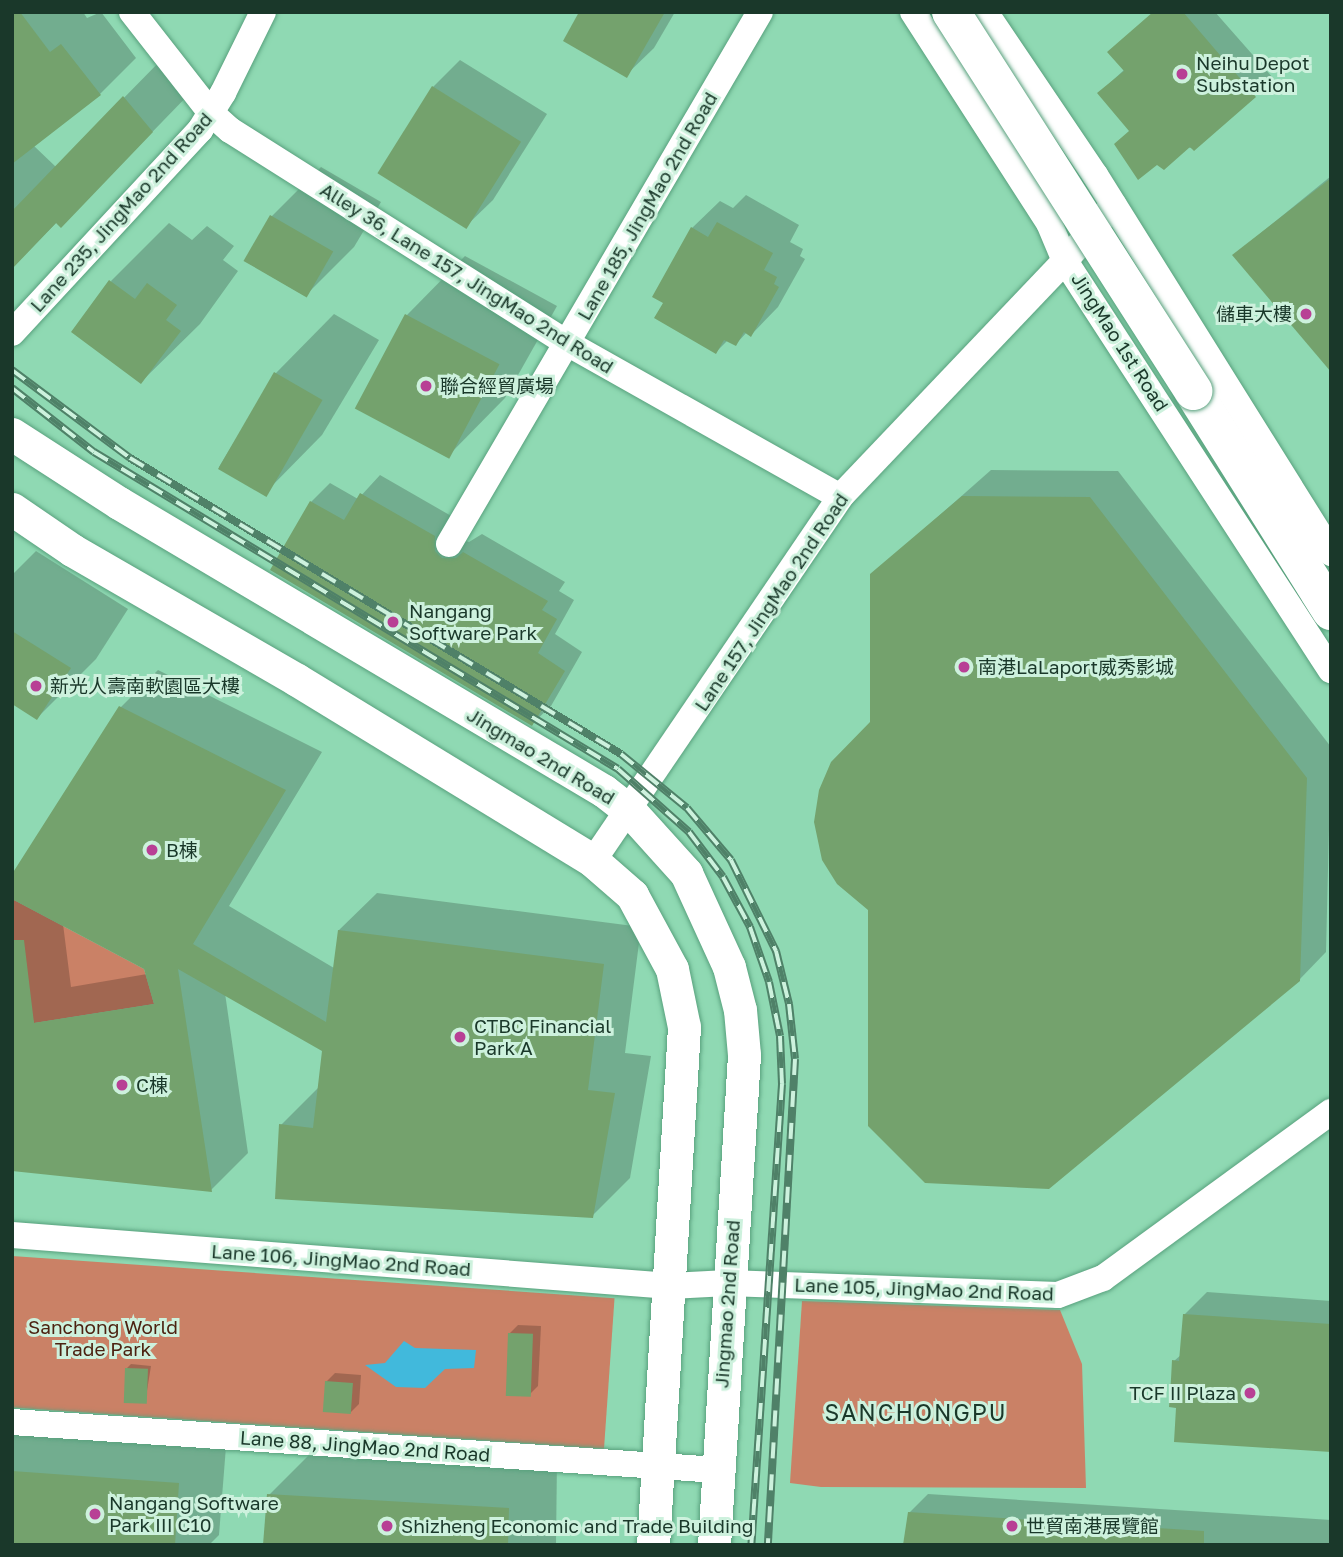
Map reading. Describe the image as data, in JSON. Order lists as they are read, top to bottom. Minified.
{"streets":{"main road":["Jingmao 2nd Road"],"street":["Lane 185, JingMao 2nd Road","Lane 235, JingMao 2nd Road","Alley 36, Lane 157, JingMao 2nd Road","JingMao 1st Road","Lane 157, JingMao 2nd Road","Lane 106, JingMao 2nd Road","Lane 105, JingMao 2nd Road","Lane 88, JingMao 2nd Road"]},"crossings":[["Lane 185, JingMao 2nd Road","Alley 36, Lane 157, JingMao 2nd Road"],["Lane 235, JingMao 2nd Road","Alley 36, Lane 157, JingMao 2nd Road"],["Alley 36, Lane 157, JingMao 2nd Road","Lane 157, JingMao 2nd Road"],["JingMao 1st Road","Lane 157, JingMao 2nd Road"],["Lane 157, JingMao 2nd Road","Jingmao 2nd Road"],["Jingmao 2nd Road","Lane 105, JingMao 2nd Road"],["Jingmao 2nd Road","Lane 88, JingMao 2nd Road"],["Lane 106, JingMao 2nd Road","Lane 105, JingMao 2nd Road"]],"districts":["SANCHONGPU"],"parks":["Sanchong World Trade Park"],"places":["Neihu Depot Substation","儲車大樓","聯合經貿廣場","Nangang Software Park","南港LaLaport威秀影城","新光人壽南軟園區大樓","B棟","CTBC Financial Park A","C棟","TCF II Plaza","Nangang Software Park III C10","Shizheng Economic and Trade Building","世貿南港展覽館"]}
